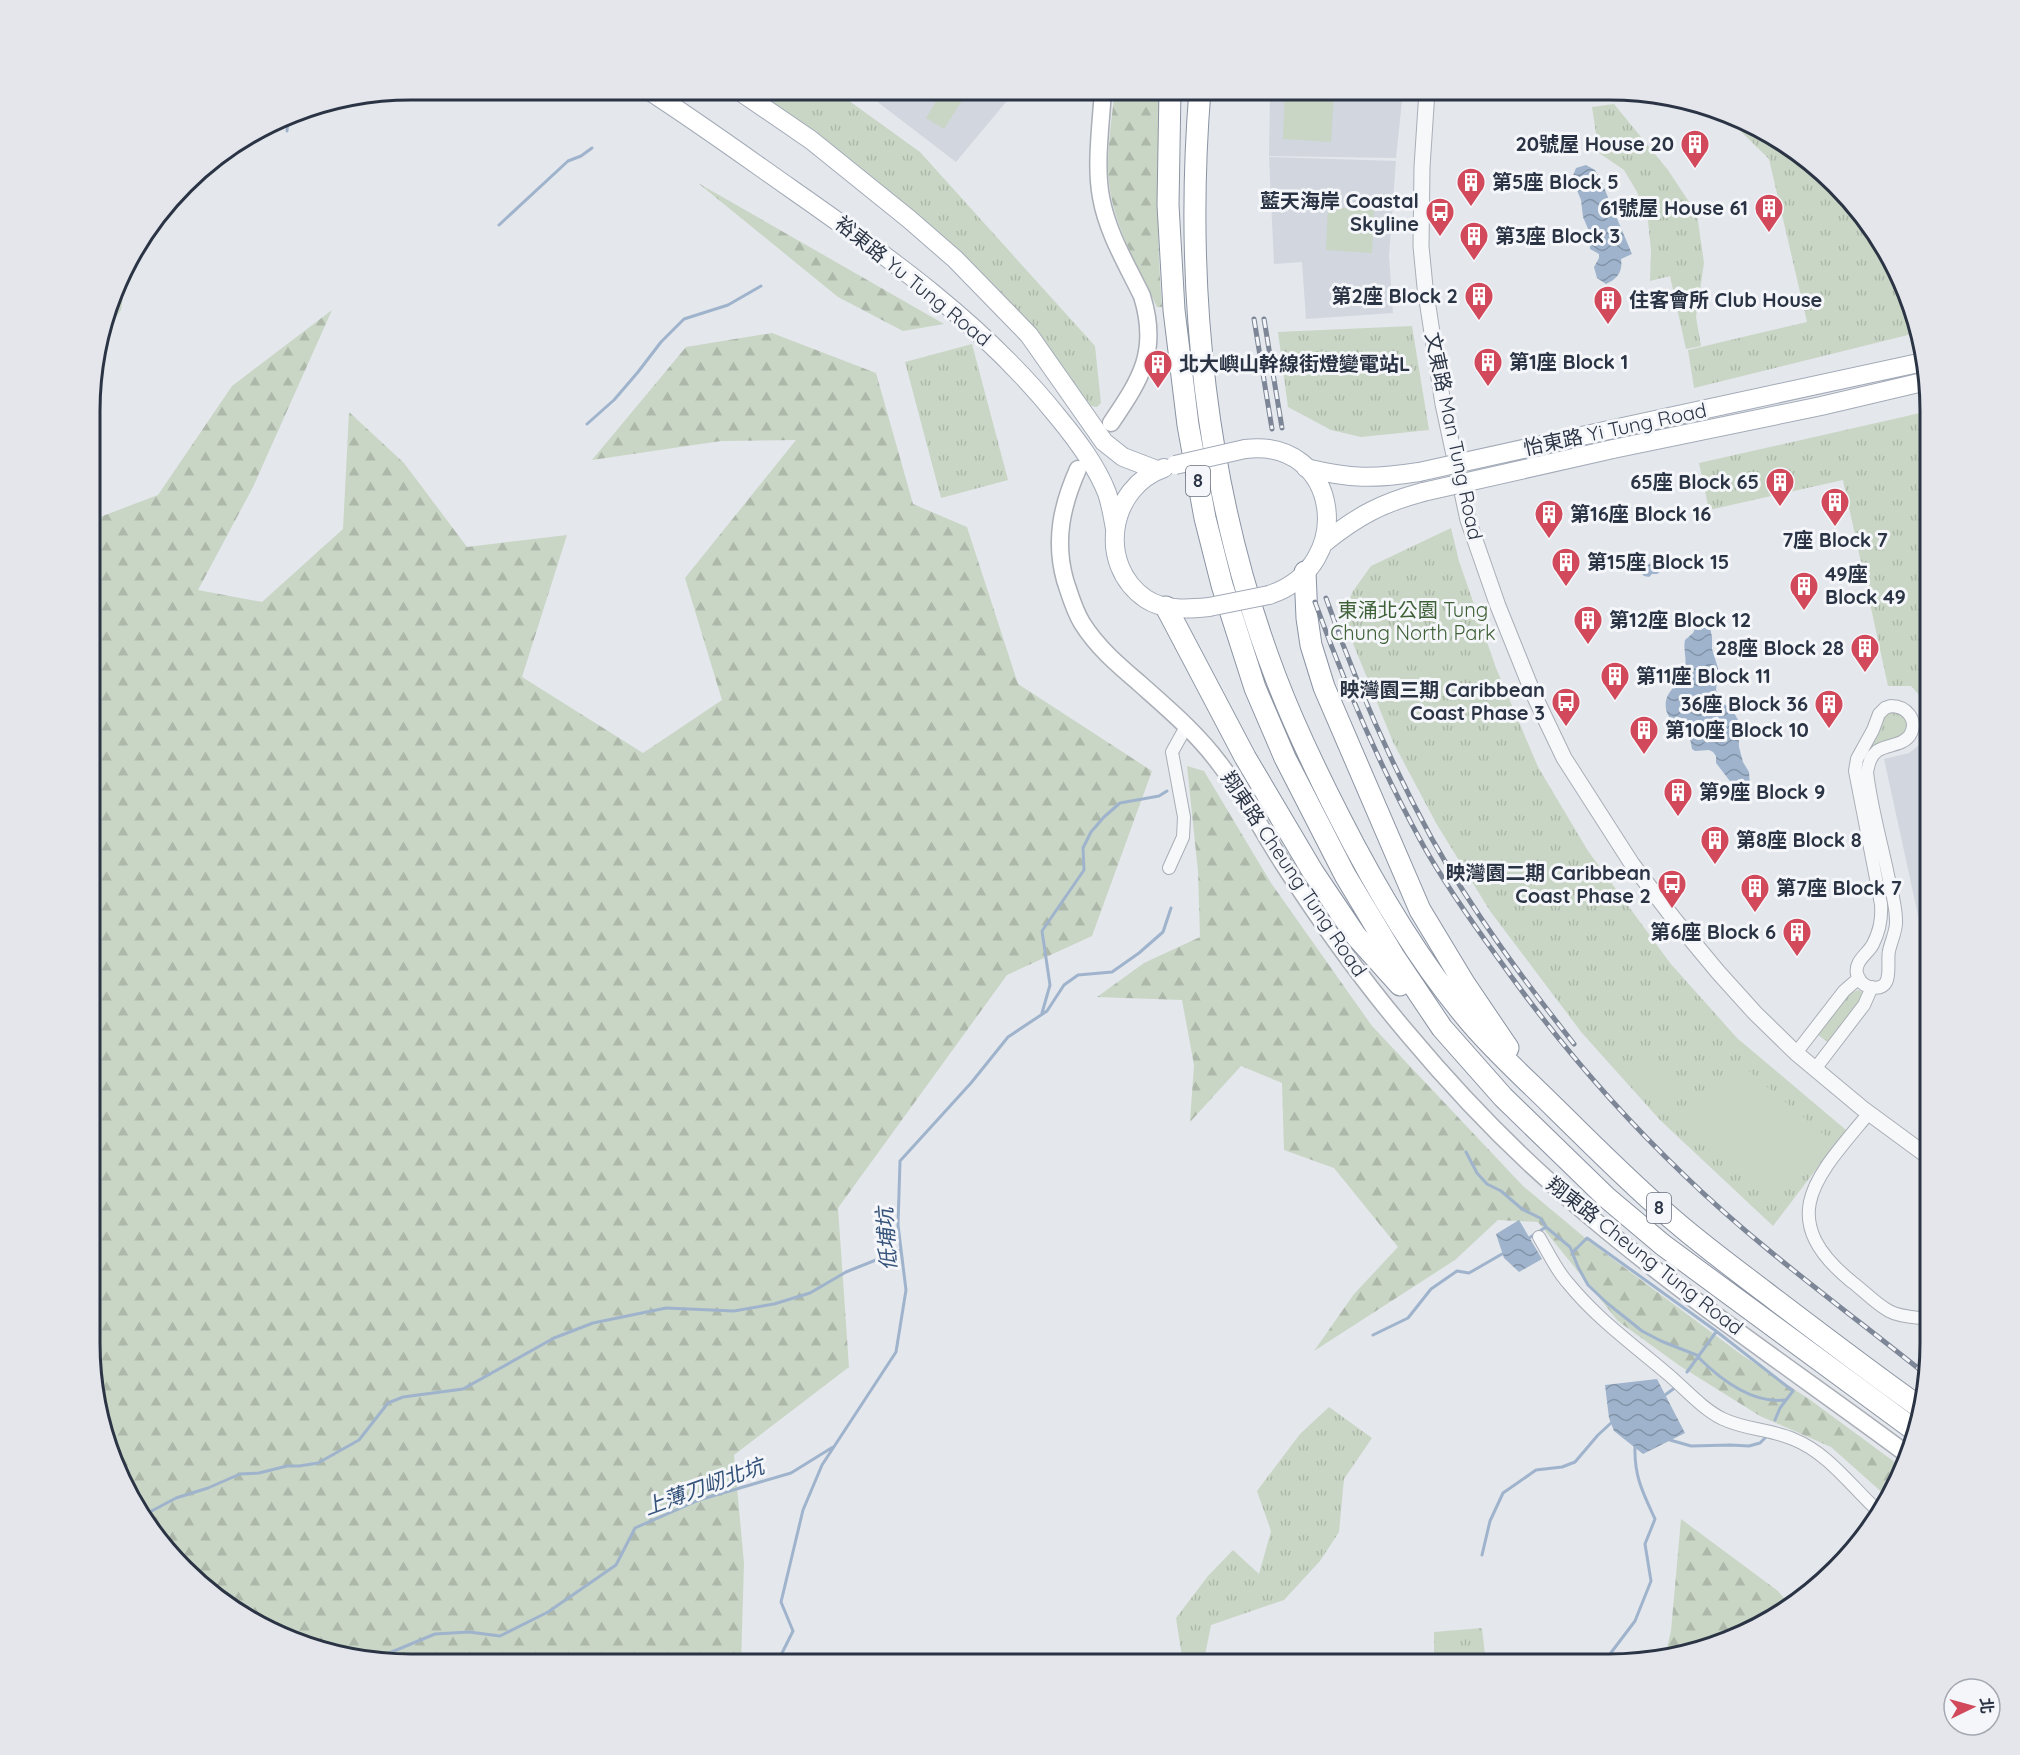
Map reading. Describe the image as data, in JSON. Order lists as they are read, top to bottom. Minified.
{"streets":{"highway":["8"],"main road":["裕東路 Yu Tung Road","怡東路 Yi Tung Road","翔東路 Cheung Tung Road"],"street":["文東路 Man Tung Road"]},"crossings":[["裕東路 Yu Tung Road","怡東路 Yi Tung Road"]],"water":["低埔坑","上薄刀屻北坑"],"parks":["東涌北公園 Tung Chung North Park"],"places":{"building":["20號屋 House 20","第5座 Block 5","61號屋 House 61","第3座 Block 3","第2座 Block 2","住客會所 Club House","第1座 Block 1","北大嶼山幹線街燈變電站L","65座 Block 65","7座 Block 7","第16座 Block 16","第15座 Block 15","49座 Block 49","第12座 Block 12","28座 Block 28","第11座 Block 11","36座 Block 36","第10座 Block 10","第9座 Block 9","第8座 Block 8","第7座 Block 7","第6座 Block 6"],"bus stop":["藍天海岸 Coastal Skyline","映灣園三期 Caribbean Coast Phase 3","映灣園二期 Caribbean Coast Phase 2"]},"north":"right"}
